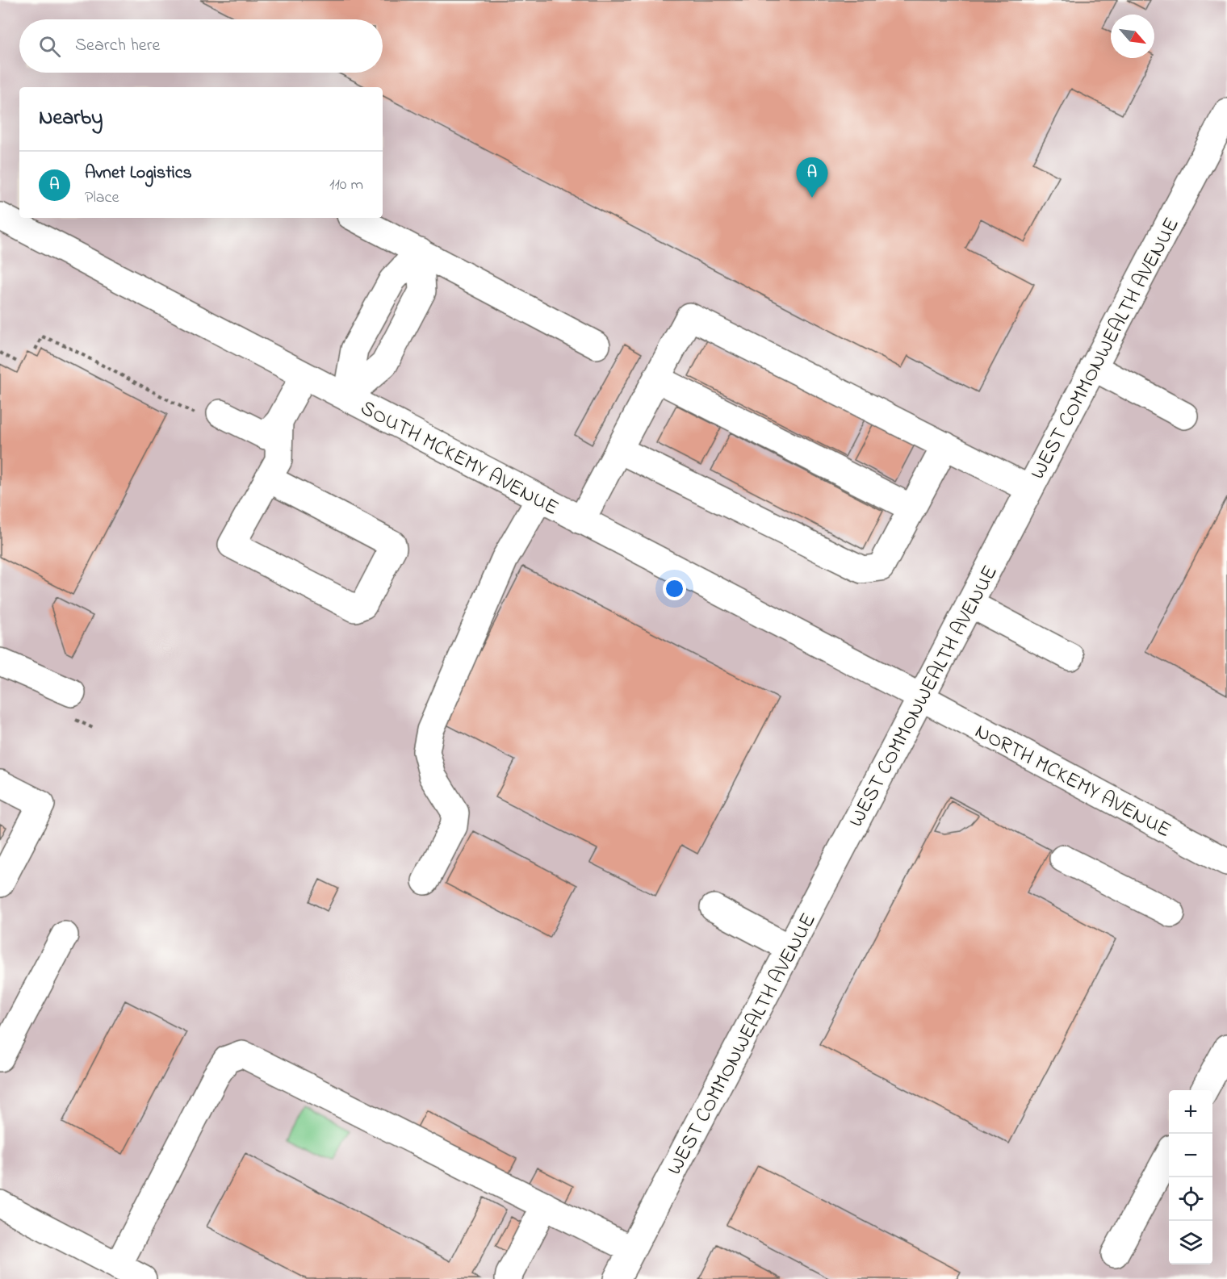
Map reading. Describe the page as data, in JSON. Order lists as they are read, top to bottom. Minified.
{"streets":{"street":["WEST COMMONWEALTH AVENUE","SOUTH MCKEMY AVENUE","NORTH MCKEMY AVENUE"]},"crossings":[["WEST COMMONWEALTH AVENUE","SOUTH MCKEMY AVENUE"],["WEST COMMONWEALTH AVENUE","NORTH MCKEMY AVENUE"],["SOUTH MCKEMY AVENUE","NORTH MCKEMY AVENUE"]],"north":"bottom right","page":{"search":"Search here","heading":"Nearby","list":[{"mark":"A","name":"Avnet Logistics","note":"Place","value":"110 m"}],"pins":"A","map_buttons":["+","−"]}}
